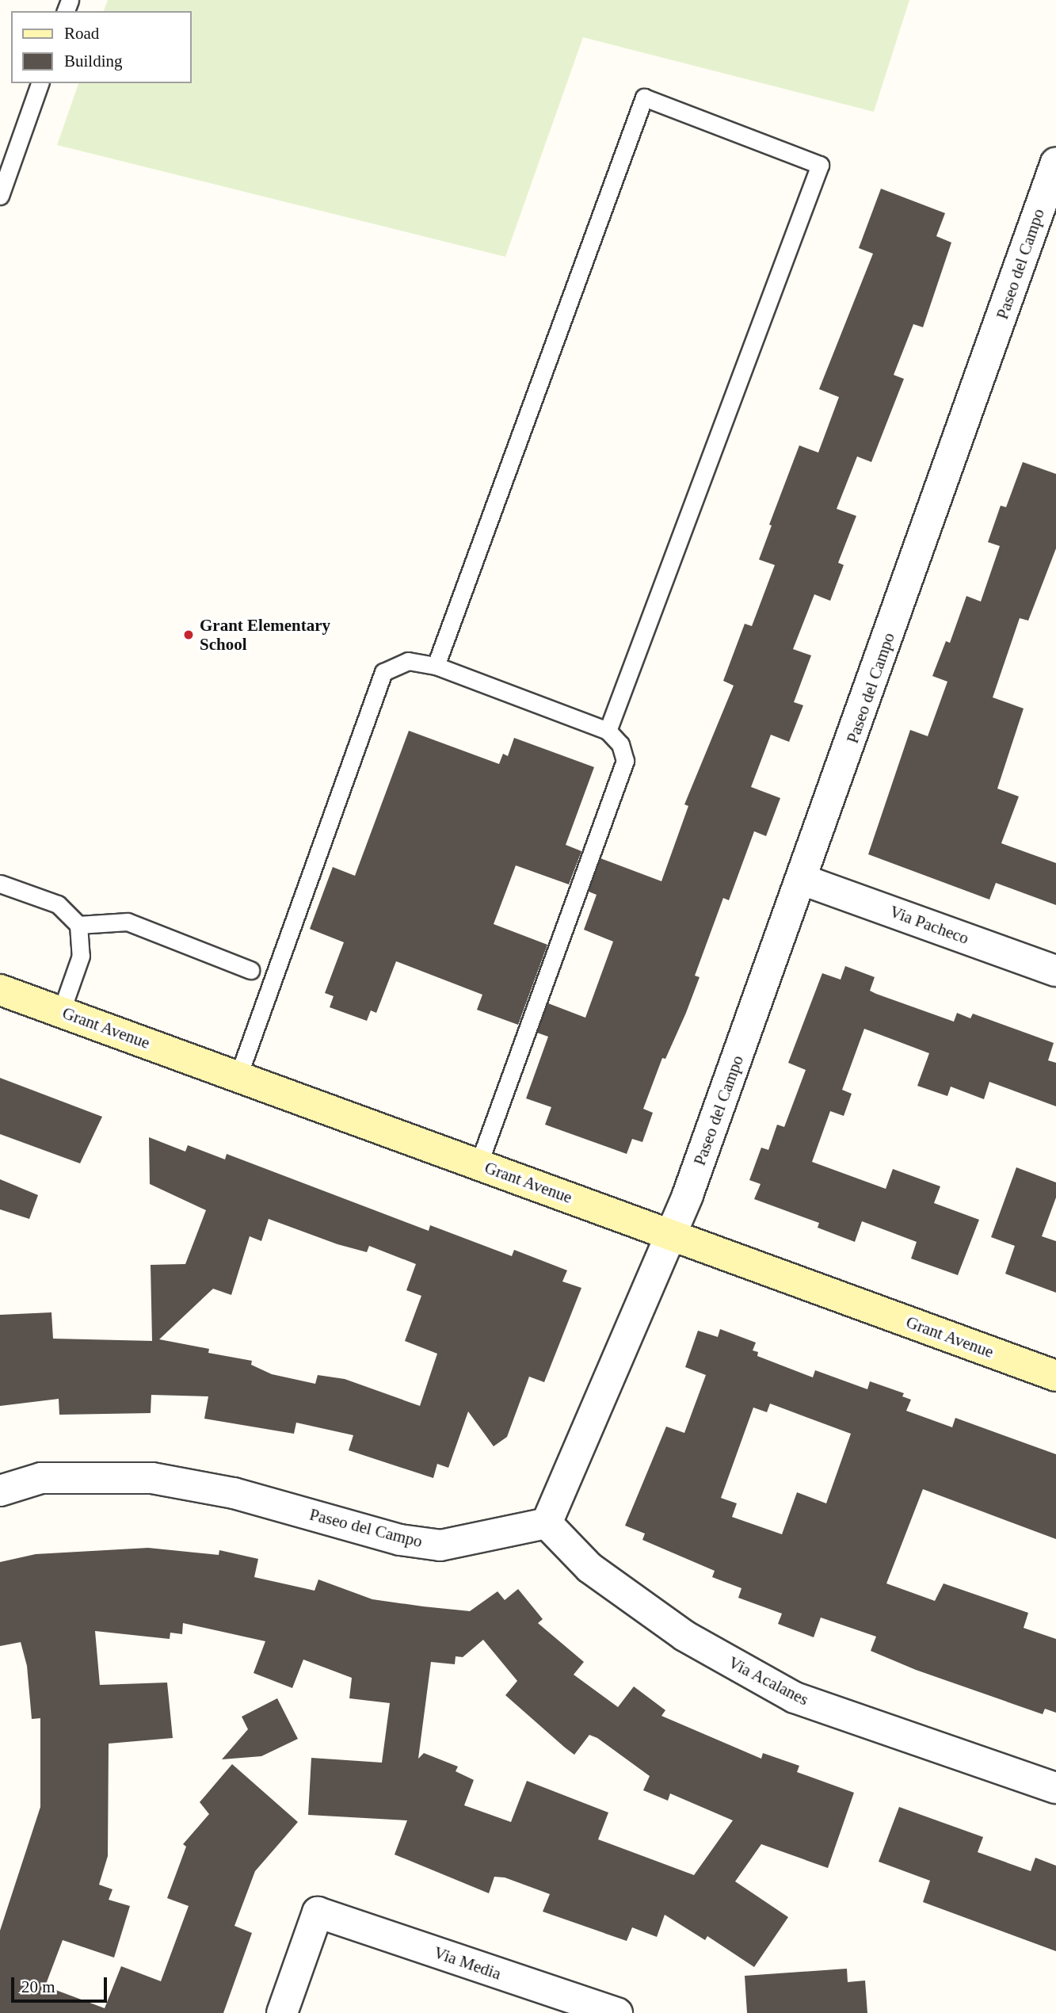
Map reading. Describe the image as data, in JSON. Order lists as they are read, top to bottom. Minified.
{"streets":{"main road":["Grant Avenue"],"street":["Paseo del Campo","Via Pacheco","Via Acalanes","Via Media"]},"crossings":[["Paseo del Campo","Via Pacheco"],["Paseo del Campo","Grant Avenue"],["Paseo del Campo","Via Acalanes"]],"places":["Grant Elementary School"],"legend":["Road","Building"],"scale_bar":"20 m"}
